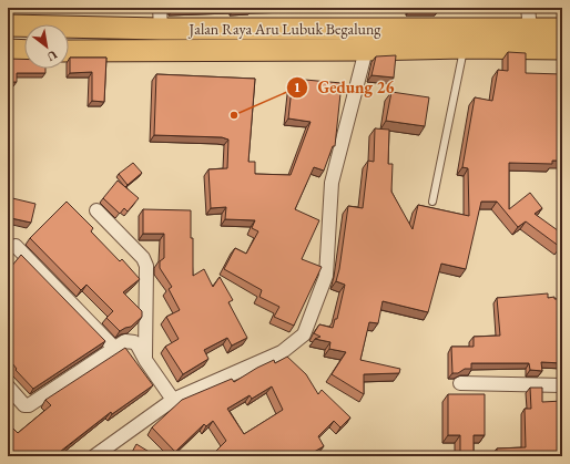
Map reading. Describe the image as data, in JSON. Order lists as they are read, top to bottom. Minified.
{"streets":{"main road":["Jalan Raya Aru Lubuk Begalung"]},"places":["Gedung 26"],"north":"bottom right"}
